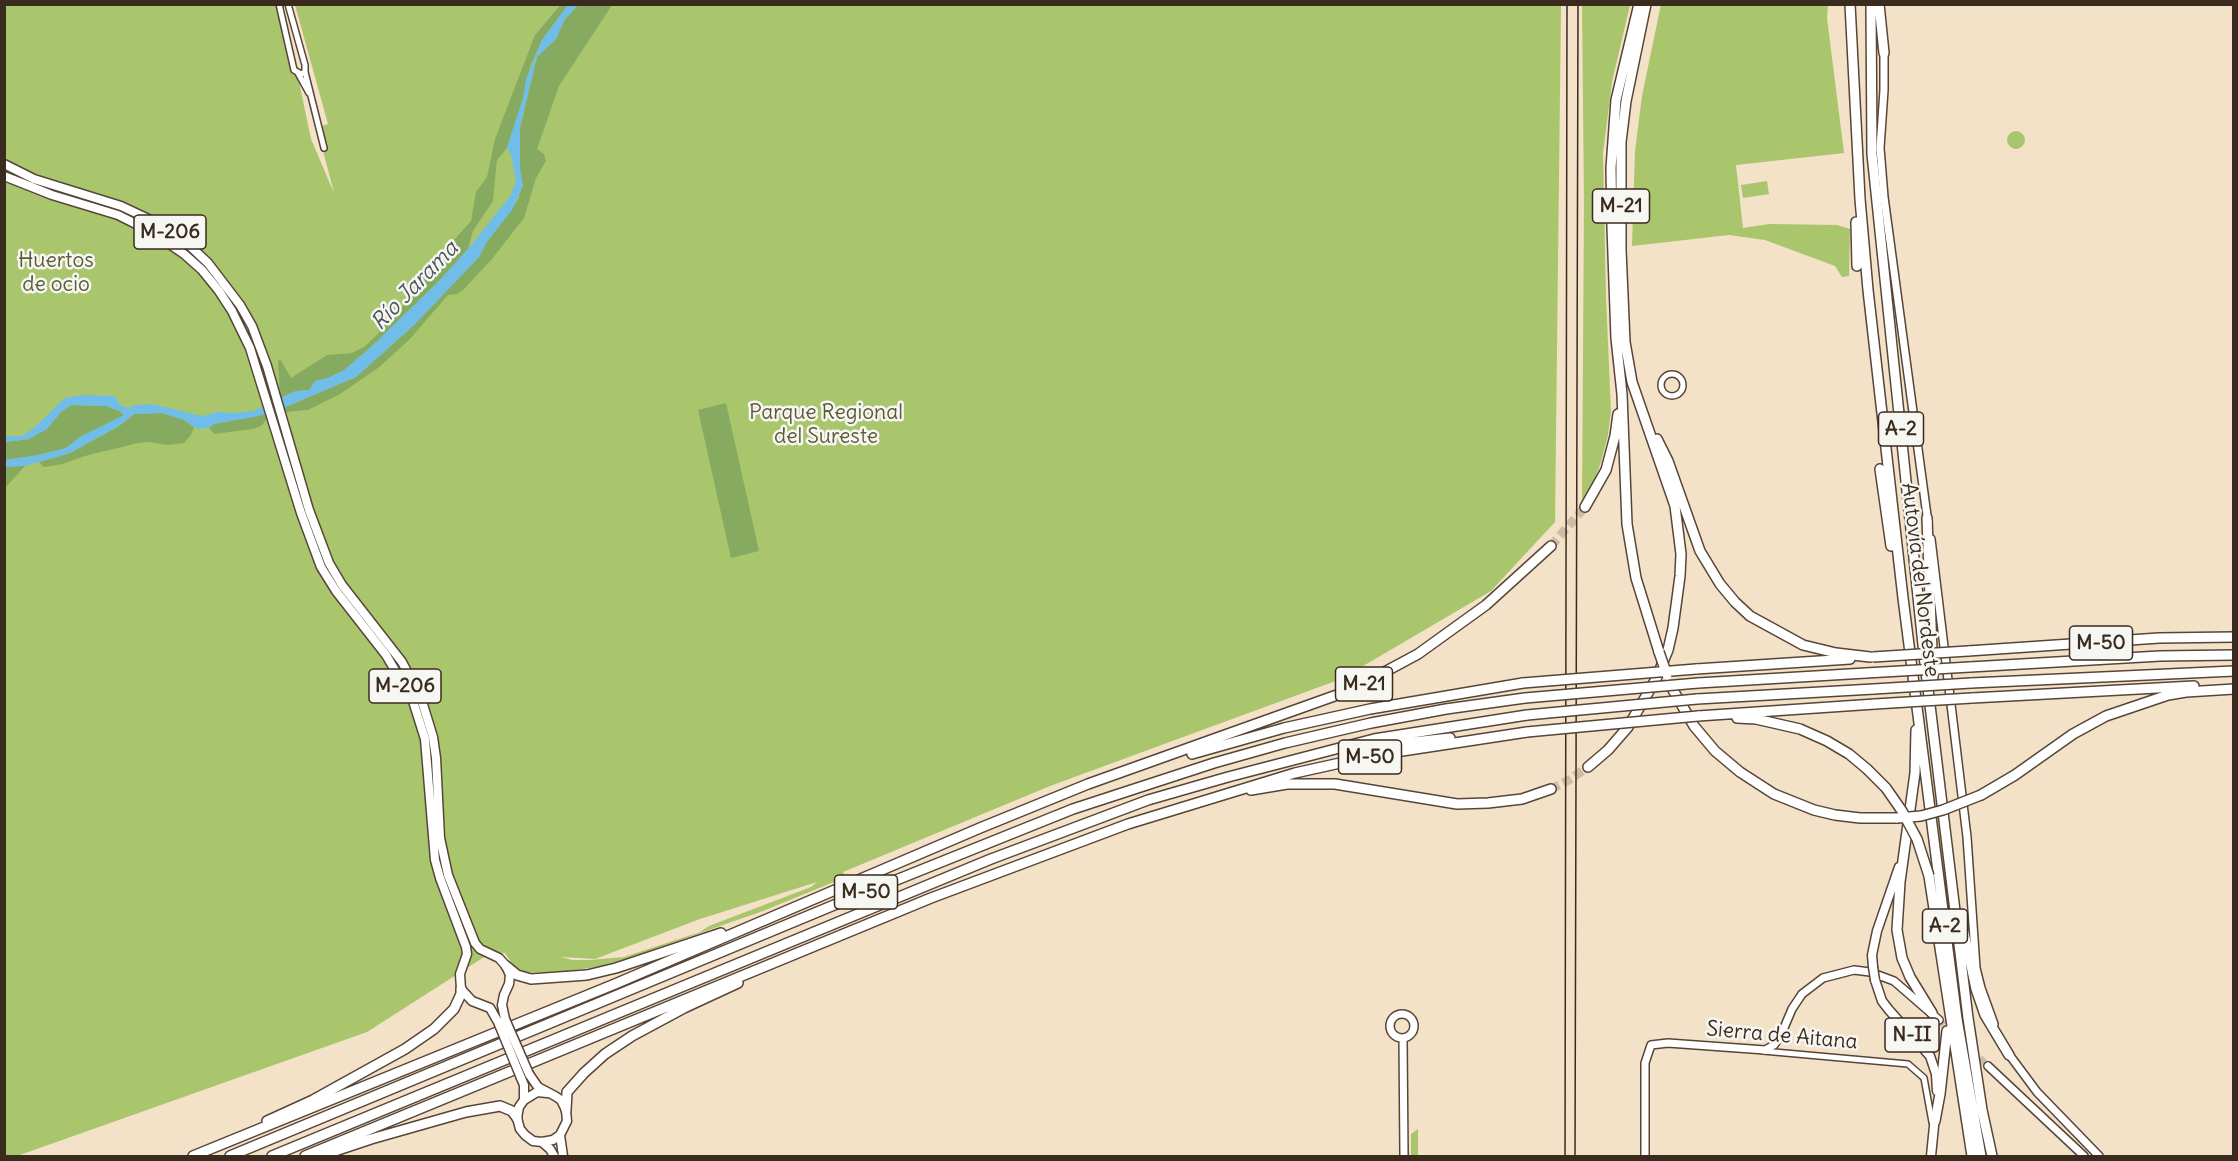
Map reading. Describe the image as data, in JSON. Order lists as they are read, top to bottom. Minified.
{"streets":{"highway":["M-21","A-2","Autovía del Nordeste","M-50"],"main road":["M-206","N-II","Sierra de Aitana"]},"crossings":[["M-21","M-50"],["N-II","Sierra de Aitana"]],"water":["Río Jarama"],"parks":["Huertos de ocio","Parque Regional del Sureste"]}
